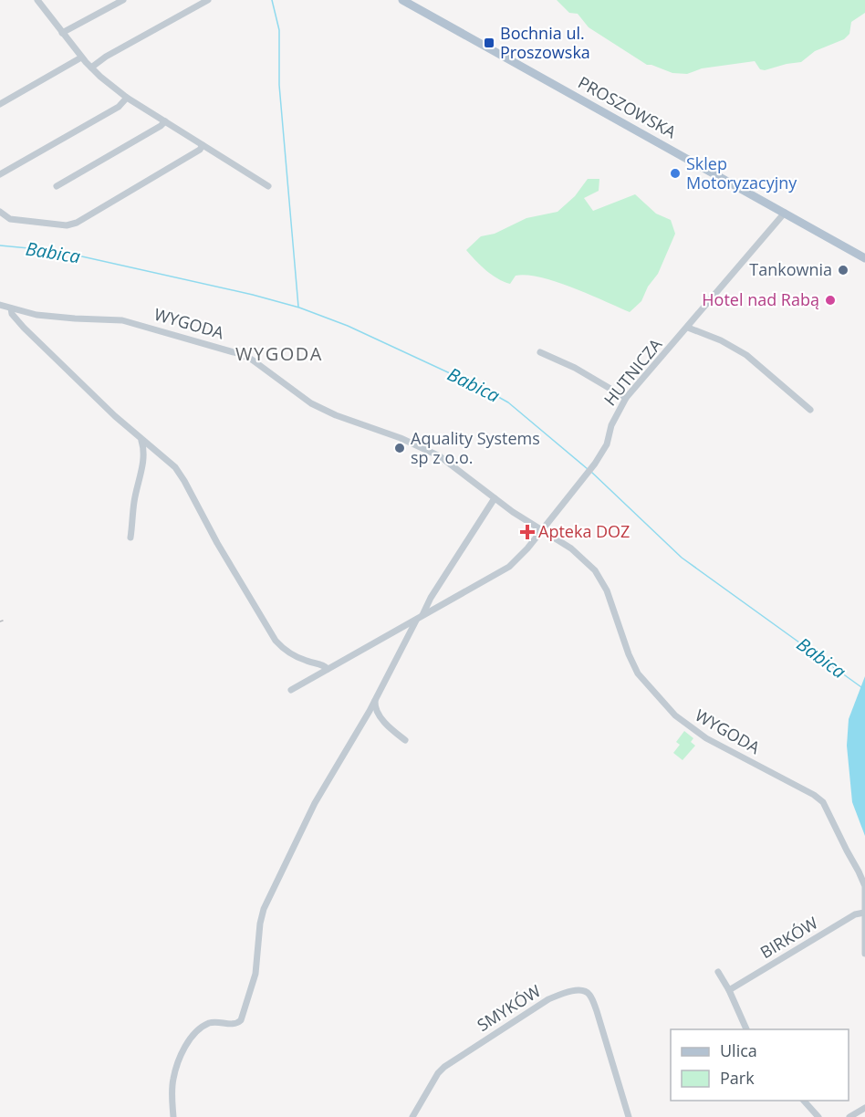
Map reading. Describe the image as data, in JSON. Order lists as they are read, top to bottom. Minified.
{"streets":{"main road":["PROSZOWSKA"],"street":["WYGODA","HUTNICZA","BIRKÓW","SMYKÓW"]},"crossings":[["PROSZOWSKA","HUTNICZA"],["WYGODA","HUTNICZA"],["WYGODA","BIRKÓW"]],"districts":["WYGODA"],"water":["Babica"],"places":{"transit":["Bochnia ul. Proszowska"],"other":["Sklep Motoryzacyjny","Tankownia","Hotel nad Rabą","Aquality Systems sp z o.o."],"health":["Apteka DOZ"]},"legend":["Ulica","Park"]}
